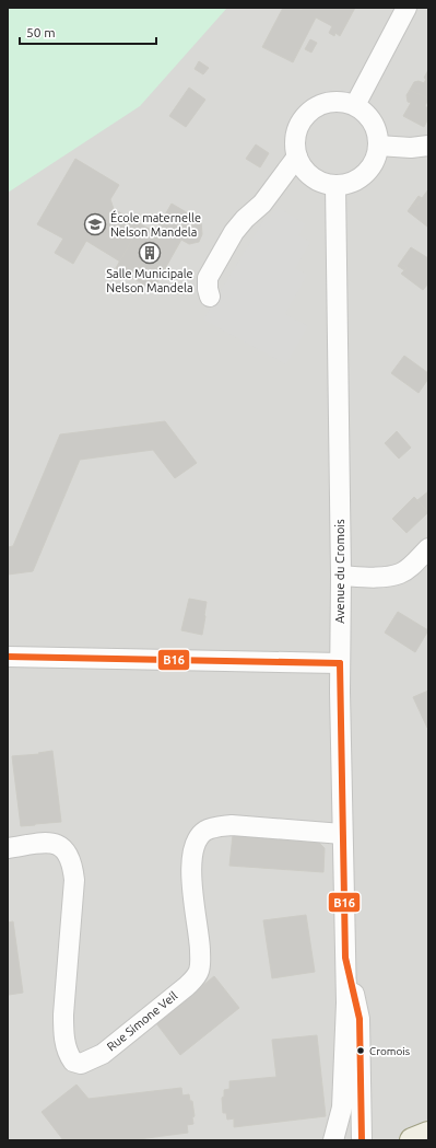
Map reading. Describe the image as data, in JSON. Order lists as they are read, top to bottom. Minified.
{"streets":{"street":["Avenue du Cromois","Rue Simone Veil"]},"crossings":[["Avenue du Cromois","Rue Simone Veil"]],"places":{"school or university":["École maternelle Nelson Mandela"],"building":["Salle Municipale Nelson Mandela"],"other":["Cromois"]},"lines":["transit line B16"],"scale_bar":"50 m"}
